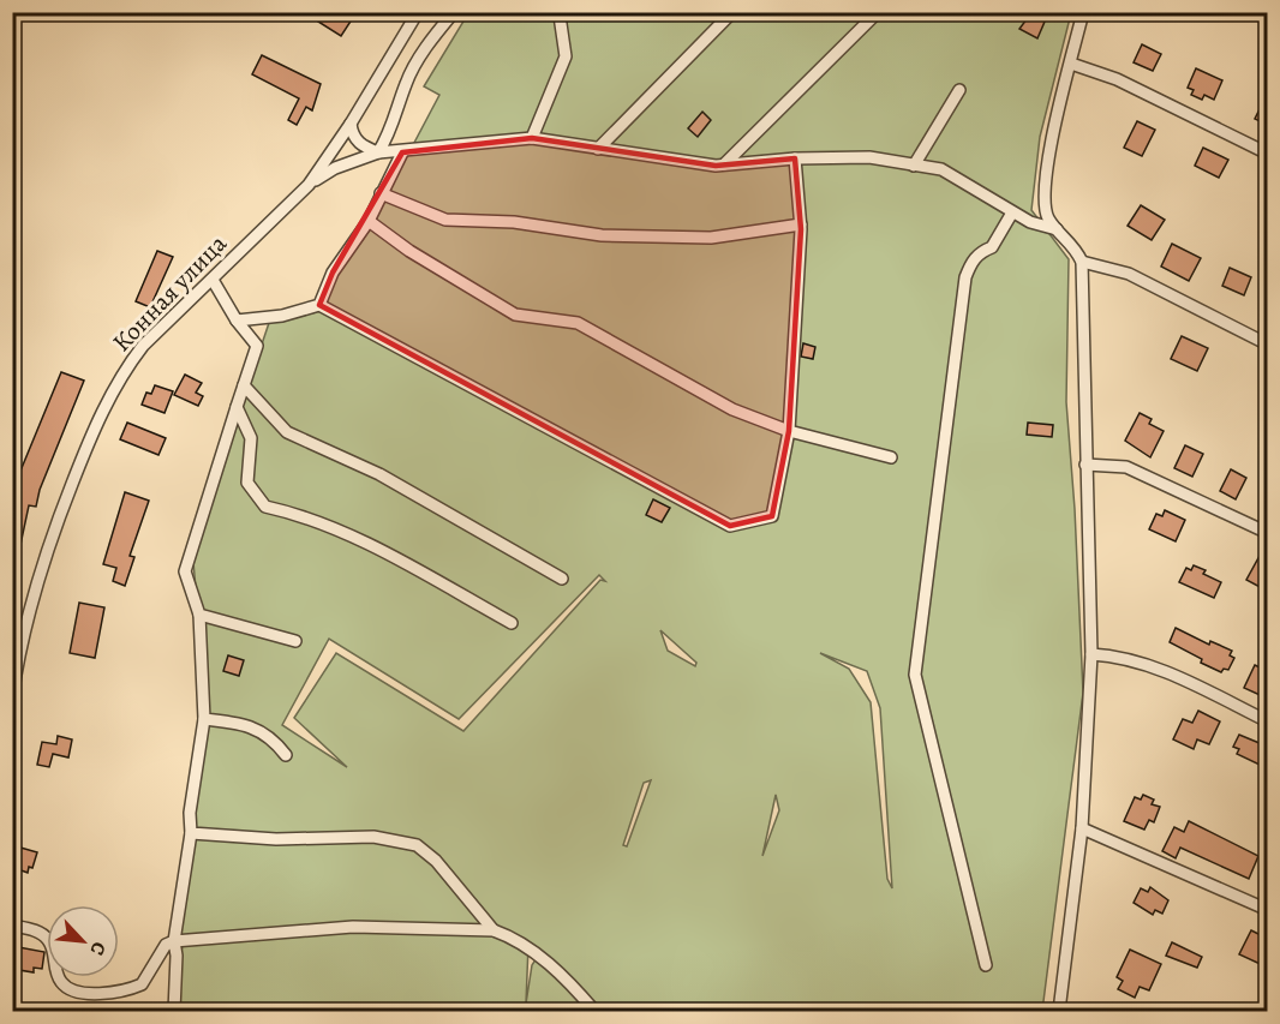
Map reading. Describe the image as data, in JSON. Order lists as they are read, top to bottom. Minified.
{"streets":{"street":["Конная улица"]},"north":"bottom right"}
